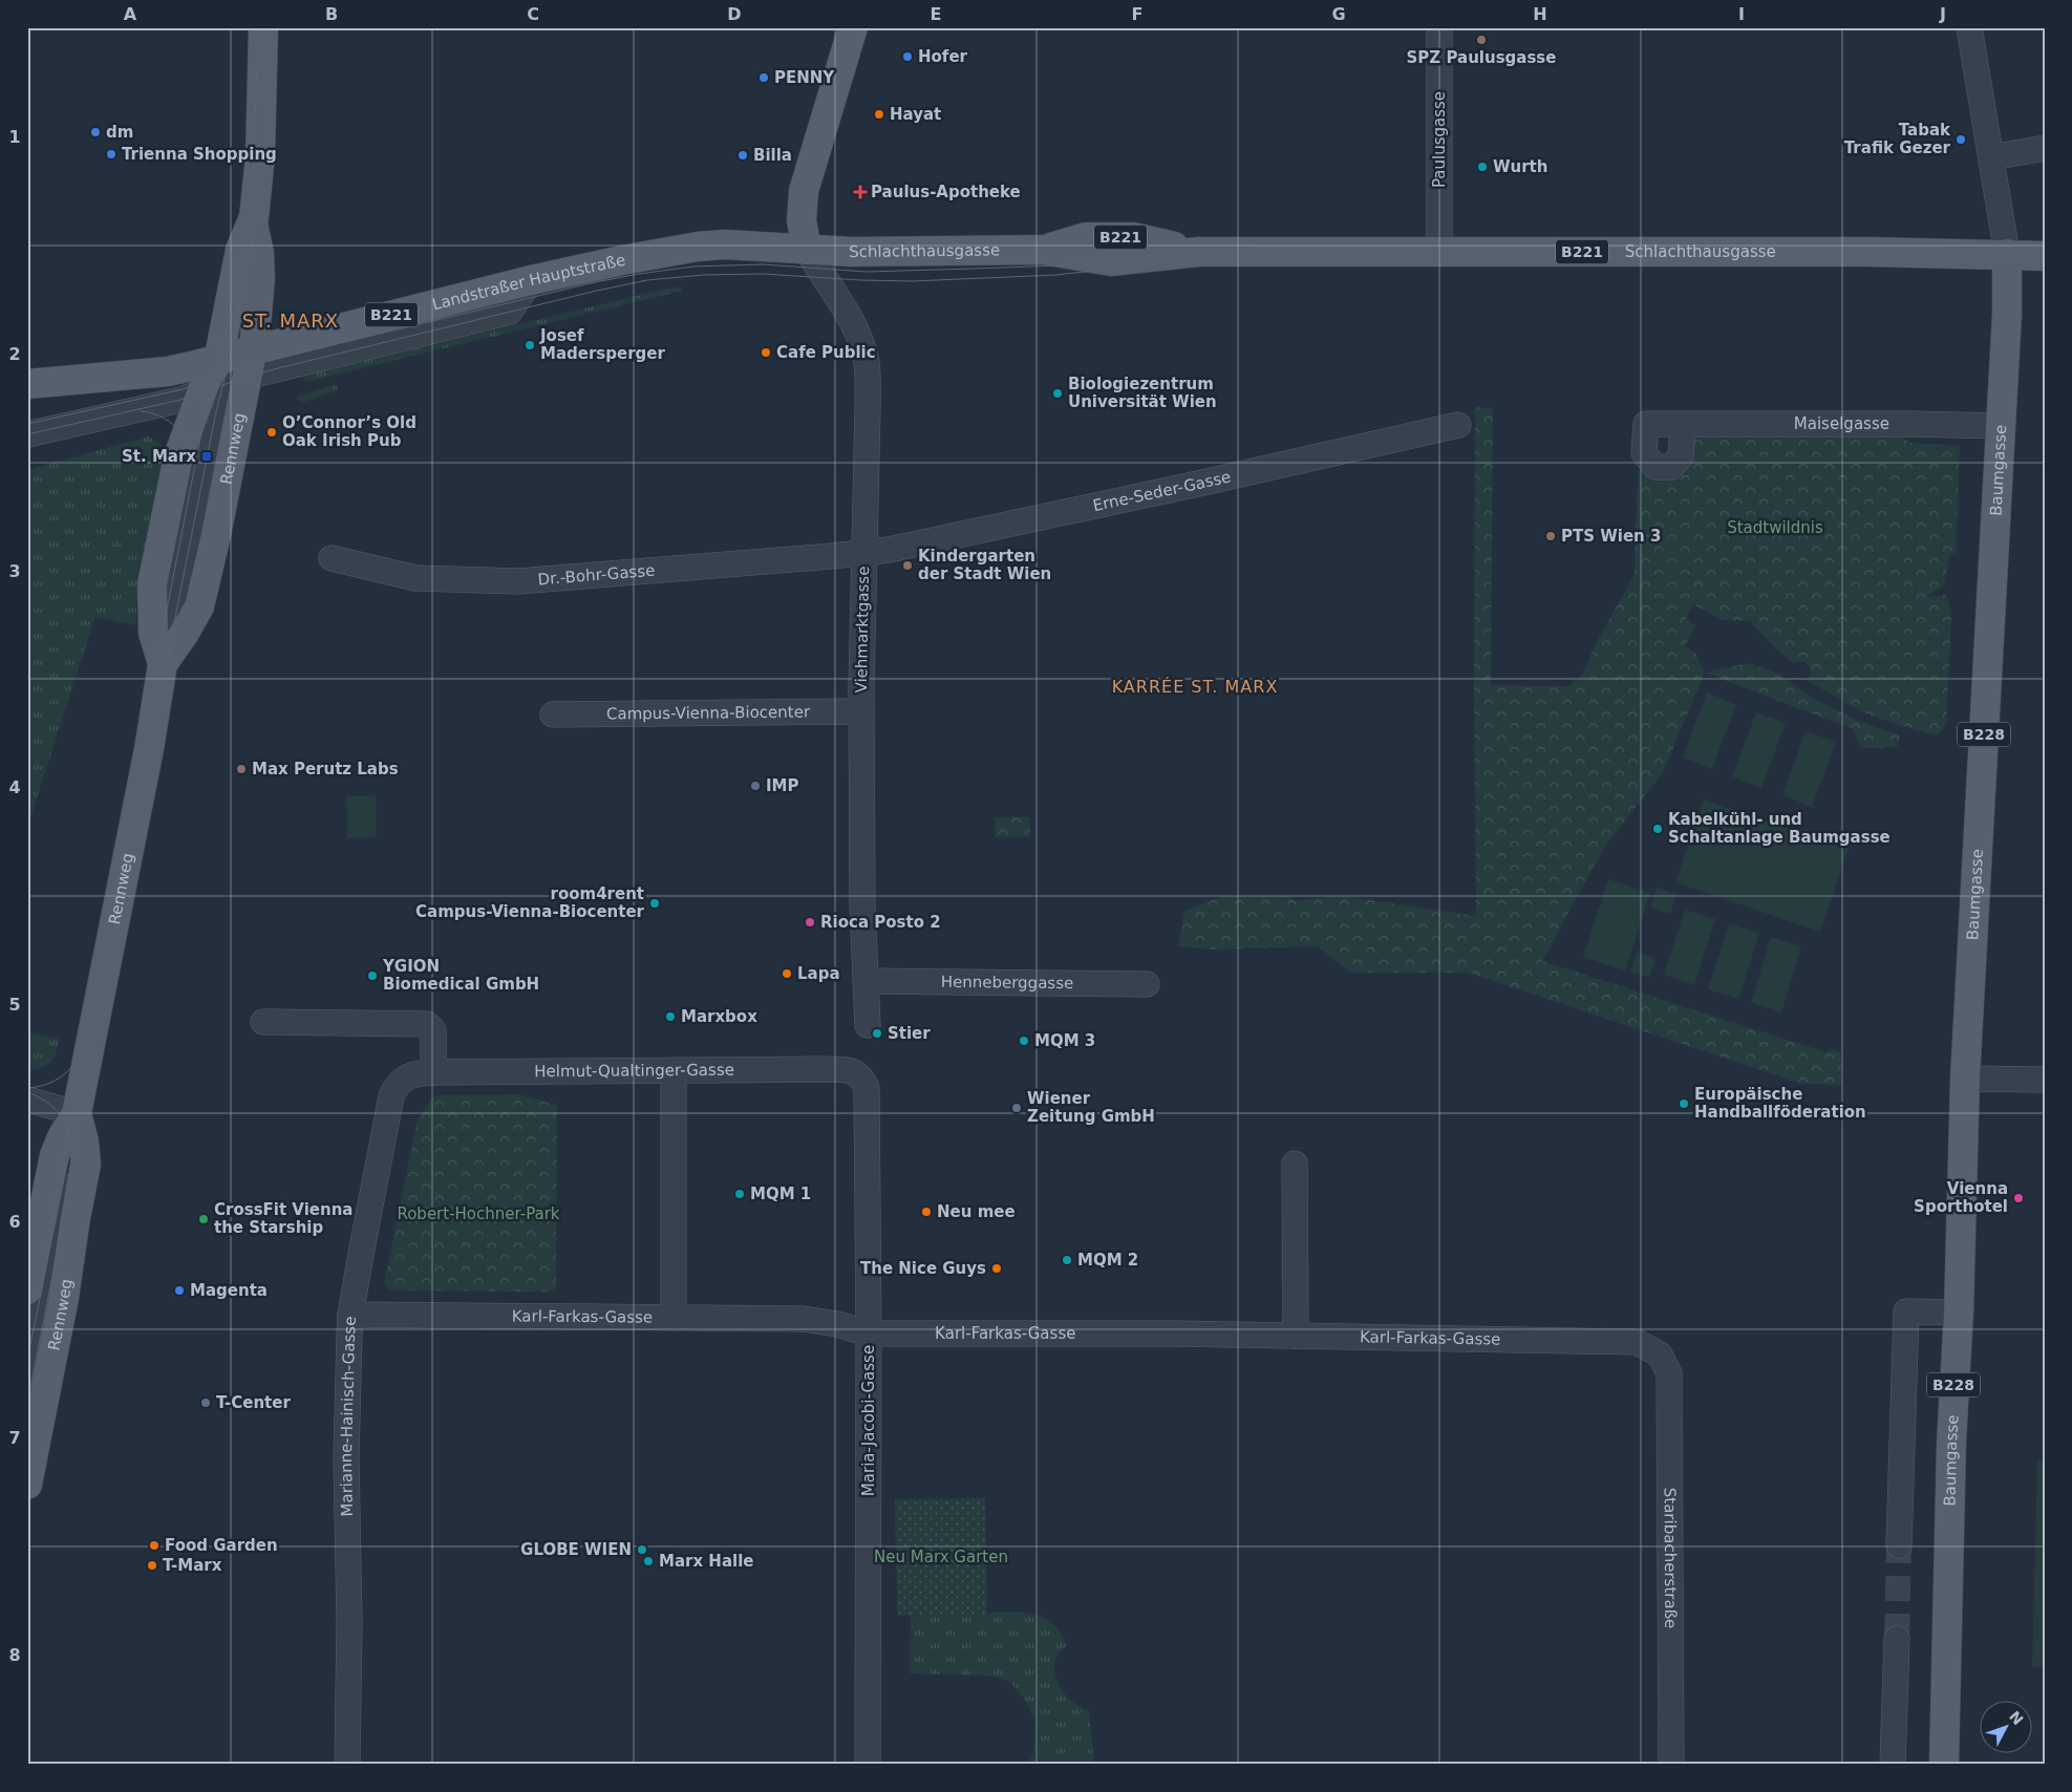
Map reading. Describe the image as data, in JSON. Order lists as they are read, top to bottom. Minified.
{"streets":{"main road":["B221","Schlachthausgasse","Landstraßer Hauptstraße","Rennweg","Baumgasse","B228"],"street":["Paulusgasse","Maiselgasse","Erne-Seder-Gasse","Dr.-Bohr-Gasse","Viehmarktgasse","Campus-Vienna-Biocenter","Henneberggasse","Helmut-Qualtinger-Gasse","Karl-Farkas-Gasse","Marianne-Hainisch-Gasse","Maria-Jacobi-Gasse","Staribacherstraße"]},"crossings":[["Paulusgasse","Schlachthausgasse"],["Schlachthausgasse","Landstraßer Hauptstraße"],["Schlachthausgasse","Baumgasse"],["Schlachthausgasse","Viehmarktgasse"],["Landstraßer Hauptstraße","Rennweg"],["Landstraßer Hauptstraße","Viehmarktgasse"],["Maiselgasse","Baumgasse"],["Erne-Seder-Gasse","Dr.-Bohr-Gasse"],["Erne-Seder-Gasse","Viehmarktgasse"],["Dr.-Bohr-Gasse","Viehmarktgasse"],["Viehmarktgasse","Campus-Vienna-Biocenter"],["Viehmarktgasse","Henneberggasse"],["Helmut-Qualtinger-Gasse","Marianne-Hainisch-Gasse"],["Helmut-Qualtinger-Gasse","Maria-Jacobi-Gasse"],["Karl-Farkas-Gasse","Marianne-Hainisch-Gasse"],["Karl-Farkas-Gasse","Maria-Jacobi-Gasse"],["Karl-Farkas-Gasse","Staribacherstraße"]],"districts":["ST. MARX","KARRÉE ST. MARX"],"parks":["Stadtwildnis","Robert-Hochner-Park","Neu Marx Garten"],"places":{"other":["SPZ Paulusgasse","Hofer","PENNY","Hayat","dm","Tabak Trafik Gezer","Trienna Shopping","Billa","Wurth","Josef Madersperger","Cafe Public","Biologiezentrum Universität Wien","O’Connor’s Old Oak Irish Pub","PTS Wien 3","Kindergarten der Stadt Wien","Max Perutz Labs","IMP","Kabelkühl- und Schaltanlage Baumgasse","room4rent Campus-Vienna-Biocenter","Rioca Posto 2","Lapa","YGION Biomedical GmbH","Marxbox","Stier","MQM 3","Europäische Handballföderation","Wiener Zeitung GmbH","MQM 1","Vienna Sporthotel","Neu mee","CrossFit Vienna the Starship","MQM 2","The Nice Guys","Magenta","T-Center","Food Garden","GLOBE WIEN","Marx Halle","T-Marx"],"health":["Paulus-Apotheke"],"transit":["St. Marx"]},"north":"top right","grid":{"columns":["A","B","C","D","E","F","G","H","I","J"],"rows":["1","2","3","4","5","6","7","8"]}}
